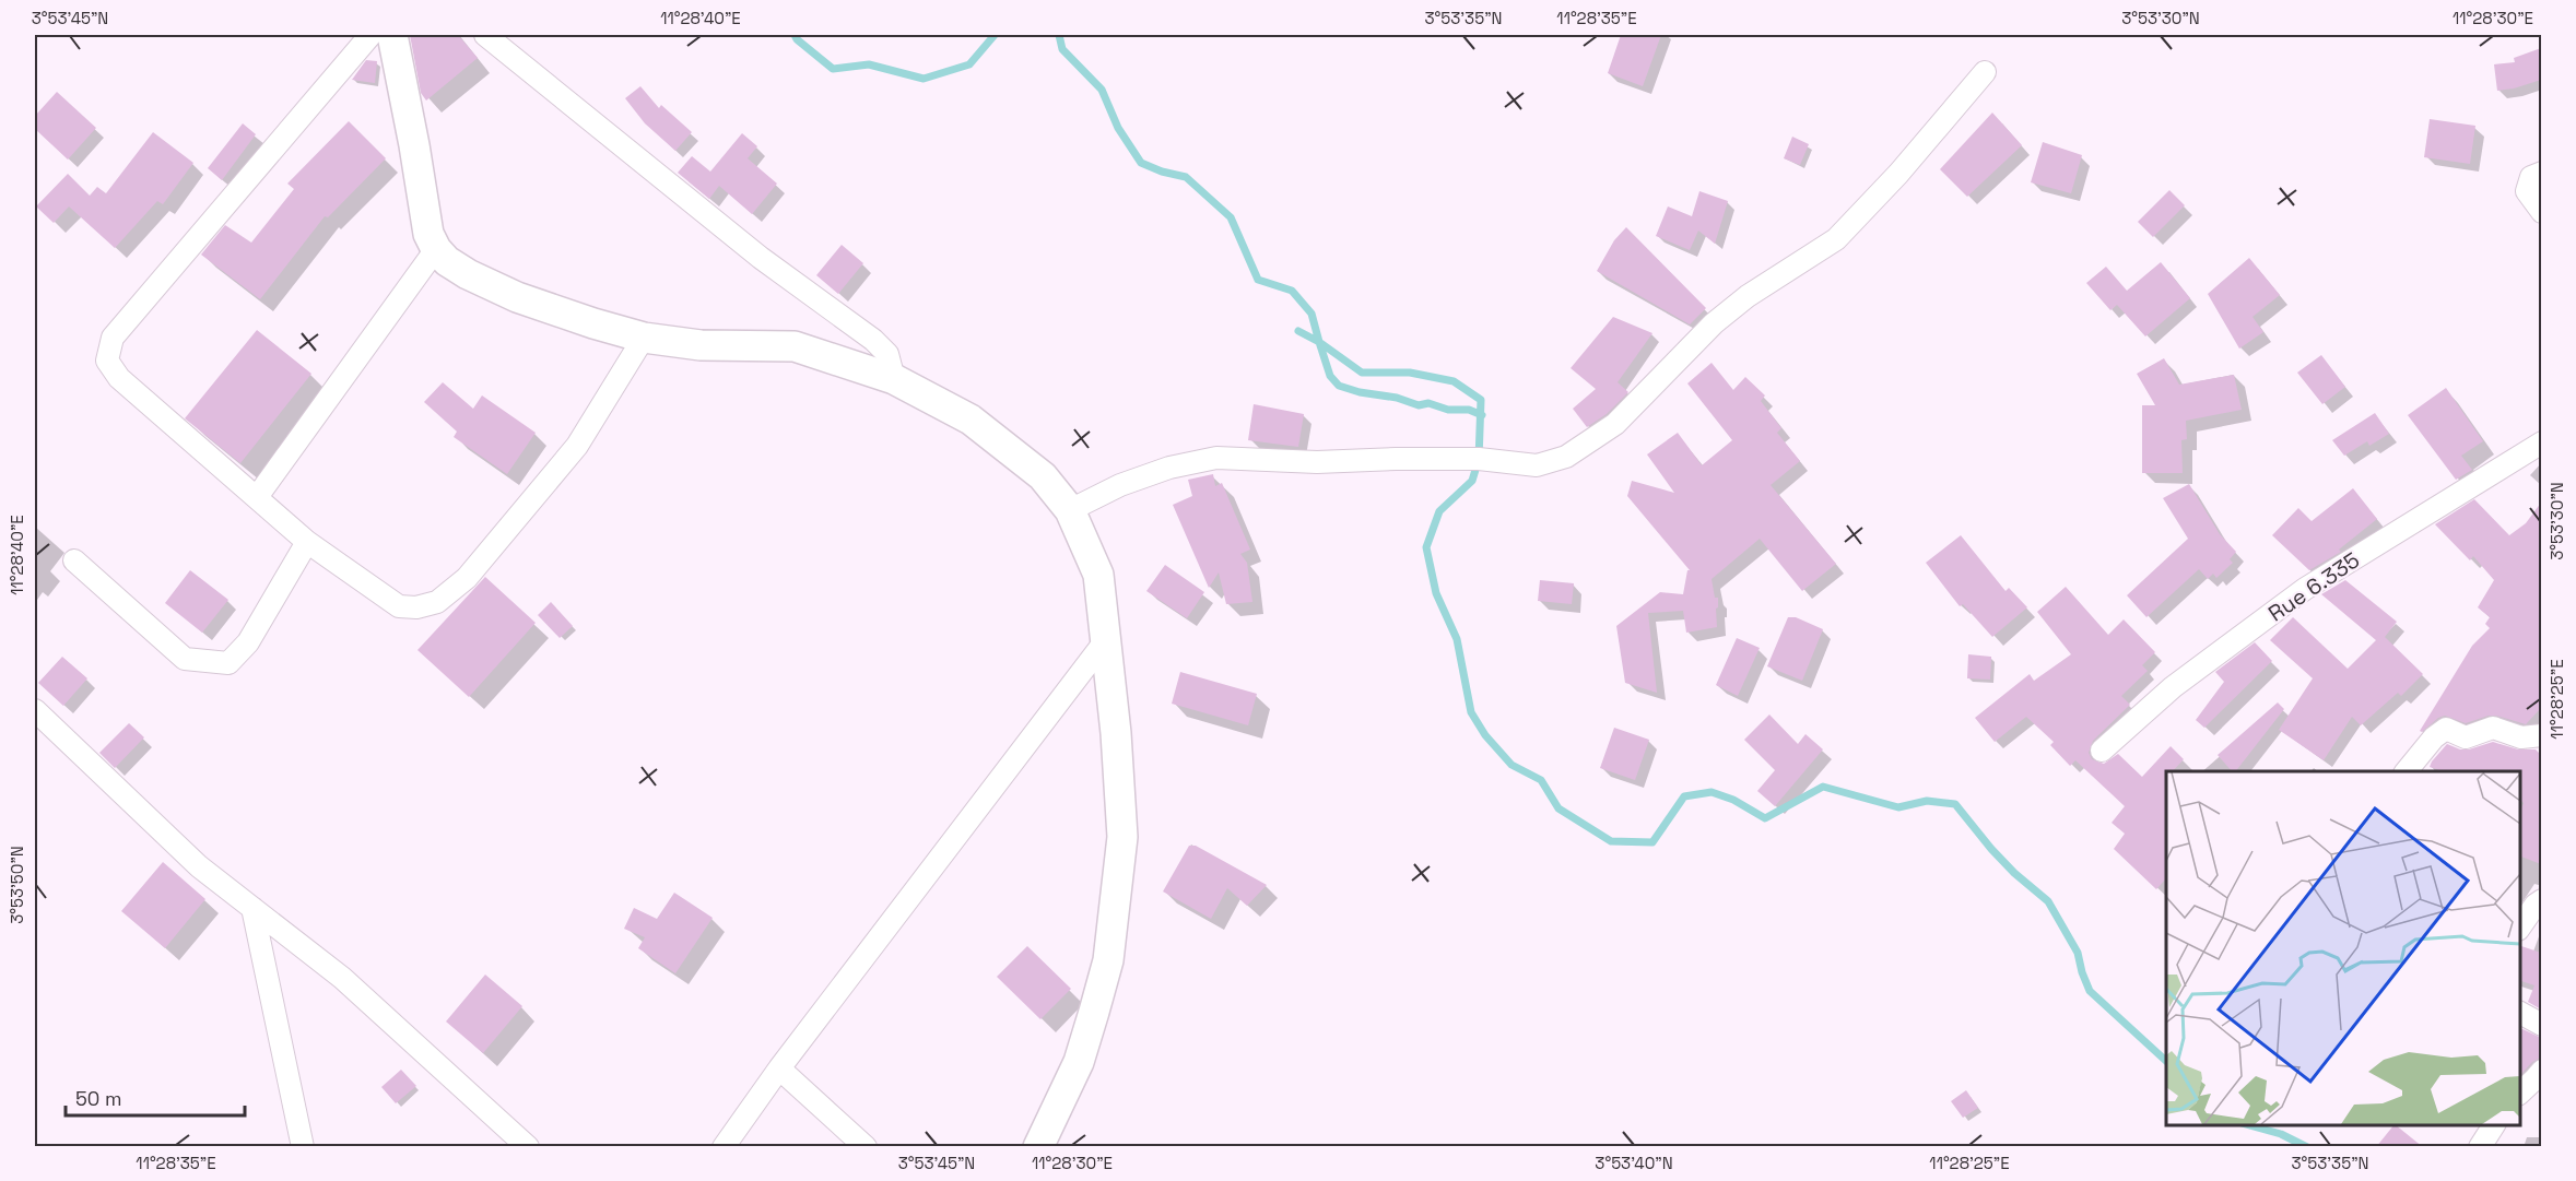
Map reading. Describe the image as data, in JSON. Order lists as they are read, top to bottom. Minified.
{"streets":{"street":["Rue 6.335"]},"scale_bar":"50 m","coordinates":["3°53'45\"N","11°28'40\"E","3°53'35\"N","11°28'35\"E","3°53'30\"N","11°28'30\"E","11°28'25\"E","3°53'50\"N","3°53'40\"N"]}
